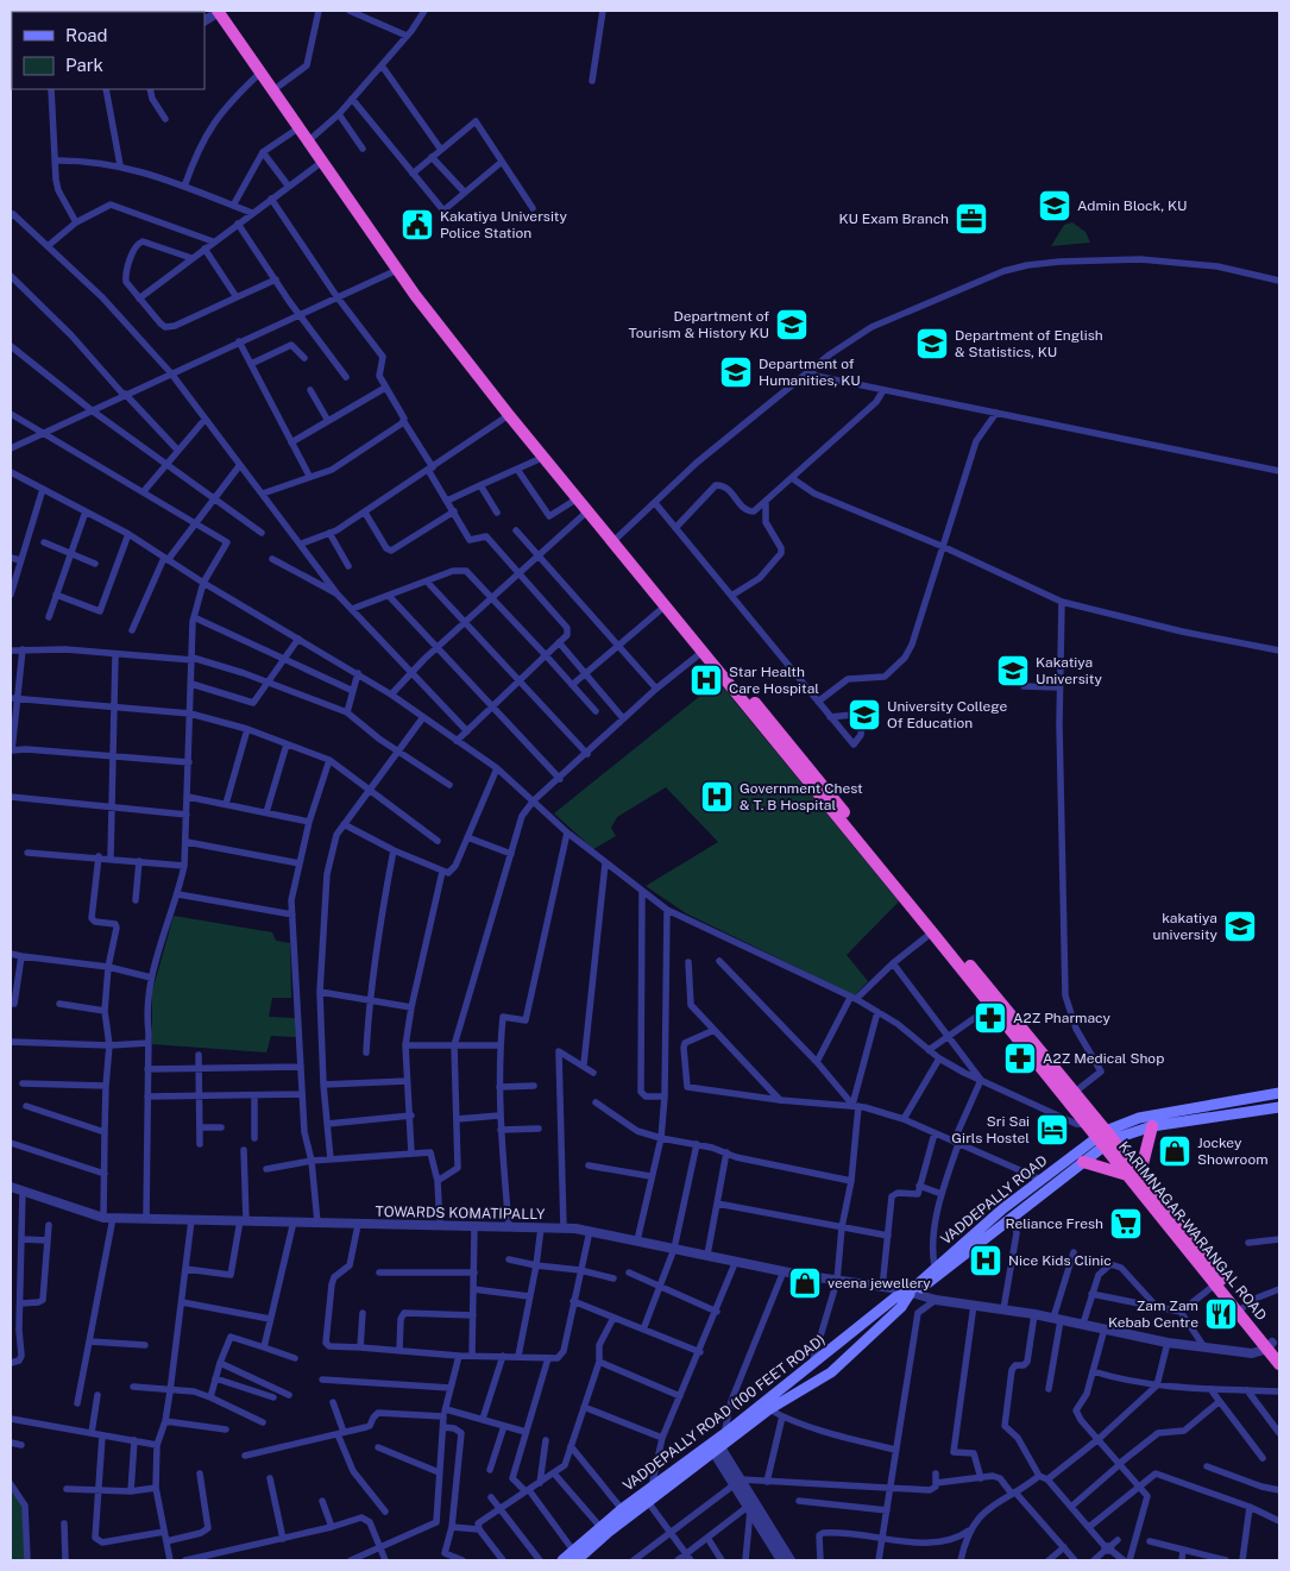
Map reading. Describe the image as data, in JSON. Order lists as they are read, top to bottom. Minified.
{"streets":{"highway":["KARIMNAGAR-WARANGAL ROAD"],"main road":["VADDEPALLY ROAD","VADDEPALLY ROAD (100 FEET ROAD)"],"street":["TOWARDS KOMATIPALLY"]},"crossings":[["VADDEPALLY ROAD","TOWARDS KOMATIPALLY"],["VADDEPALLY ROAD","KARIMNAGAR-WARANGAL ROAD"],["VADDEPALLY ROAD","VADDEPALLY ROAD (100 FEET ROAD)"],["TOWARDS KOMATIPALLY","KARIMNAGAR-WARANGAL ROAD"],["TOWARDS KOMATIPALLY","VADDEPALLY ROAD (100 FEET ROAD)"]],"places":{"school or university":["Admin Block, KU","Department of Tourism & History KU","Department of English & Statistics, KU","Department of Humanities, KU","Kakatiya University","University College Of Education","kakatiya university"],"office":["KU Exam Branch"],"public building":["Kakatiya University Police Station"],"hospital":["Star Health Care Hospital","Government Chest & T. B Hospital","Nice Kids Clinic"],"pharmacy":["A2Z Pharmacy","A2Z Medical Shop"],"hotel":["Sri Sai Girls Hostel"],"shop":["Jockey Showroom","veena jewellery"],"supermarket":["Reliance Fresh"],"restaurant":["Zam Zam Kebab Centre"]},"legend":["Road","Park"]}
